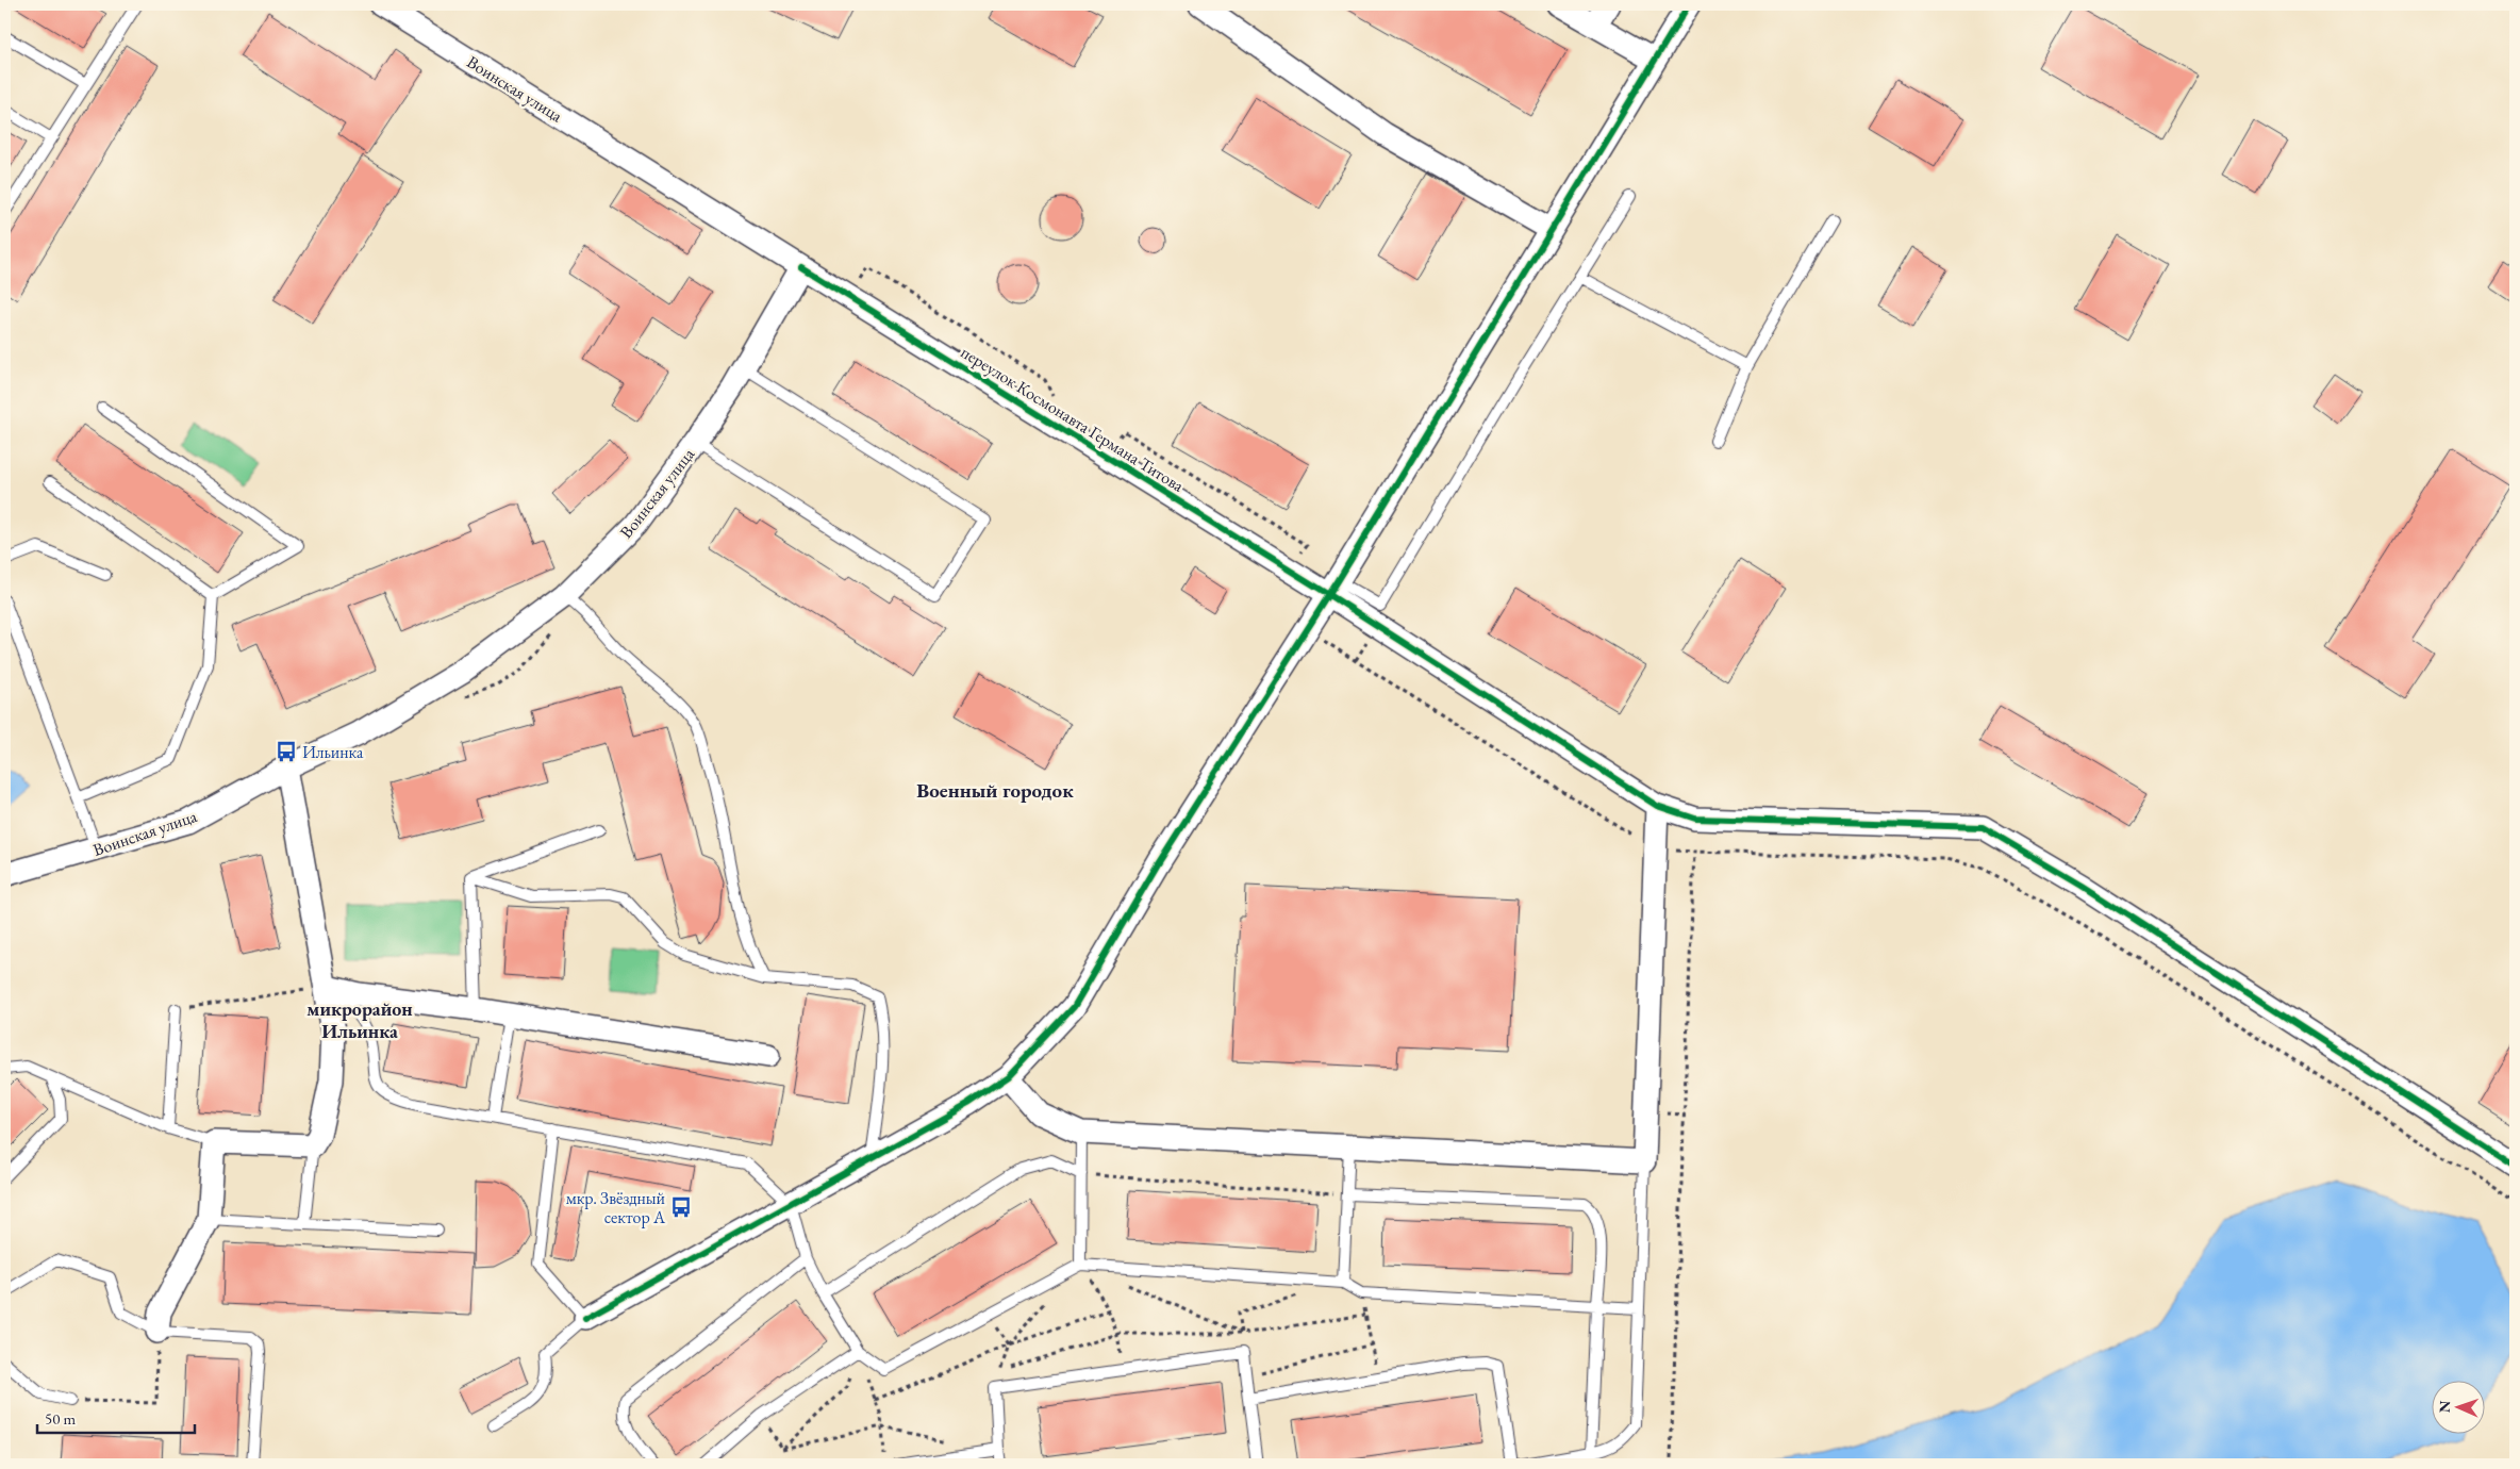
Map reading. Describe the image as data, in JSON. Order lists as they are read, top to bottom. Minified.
{"streets":{"street":["Воинская улица","переулок Космонавта Германа Титова"]},"crossings":[["Воинская улица","переулок Космонавта Германа Титова"]],"districts":["Военный городок","микрорайон Ильинка"],"places":{"bus stop":["Ильинка","мкр. Звёздный сектор А"]},"scale_bar":"50 m","north":"left"}
